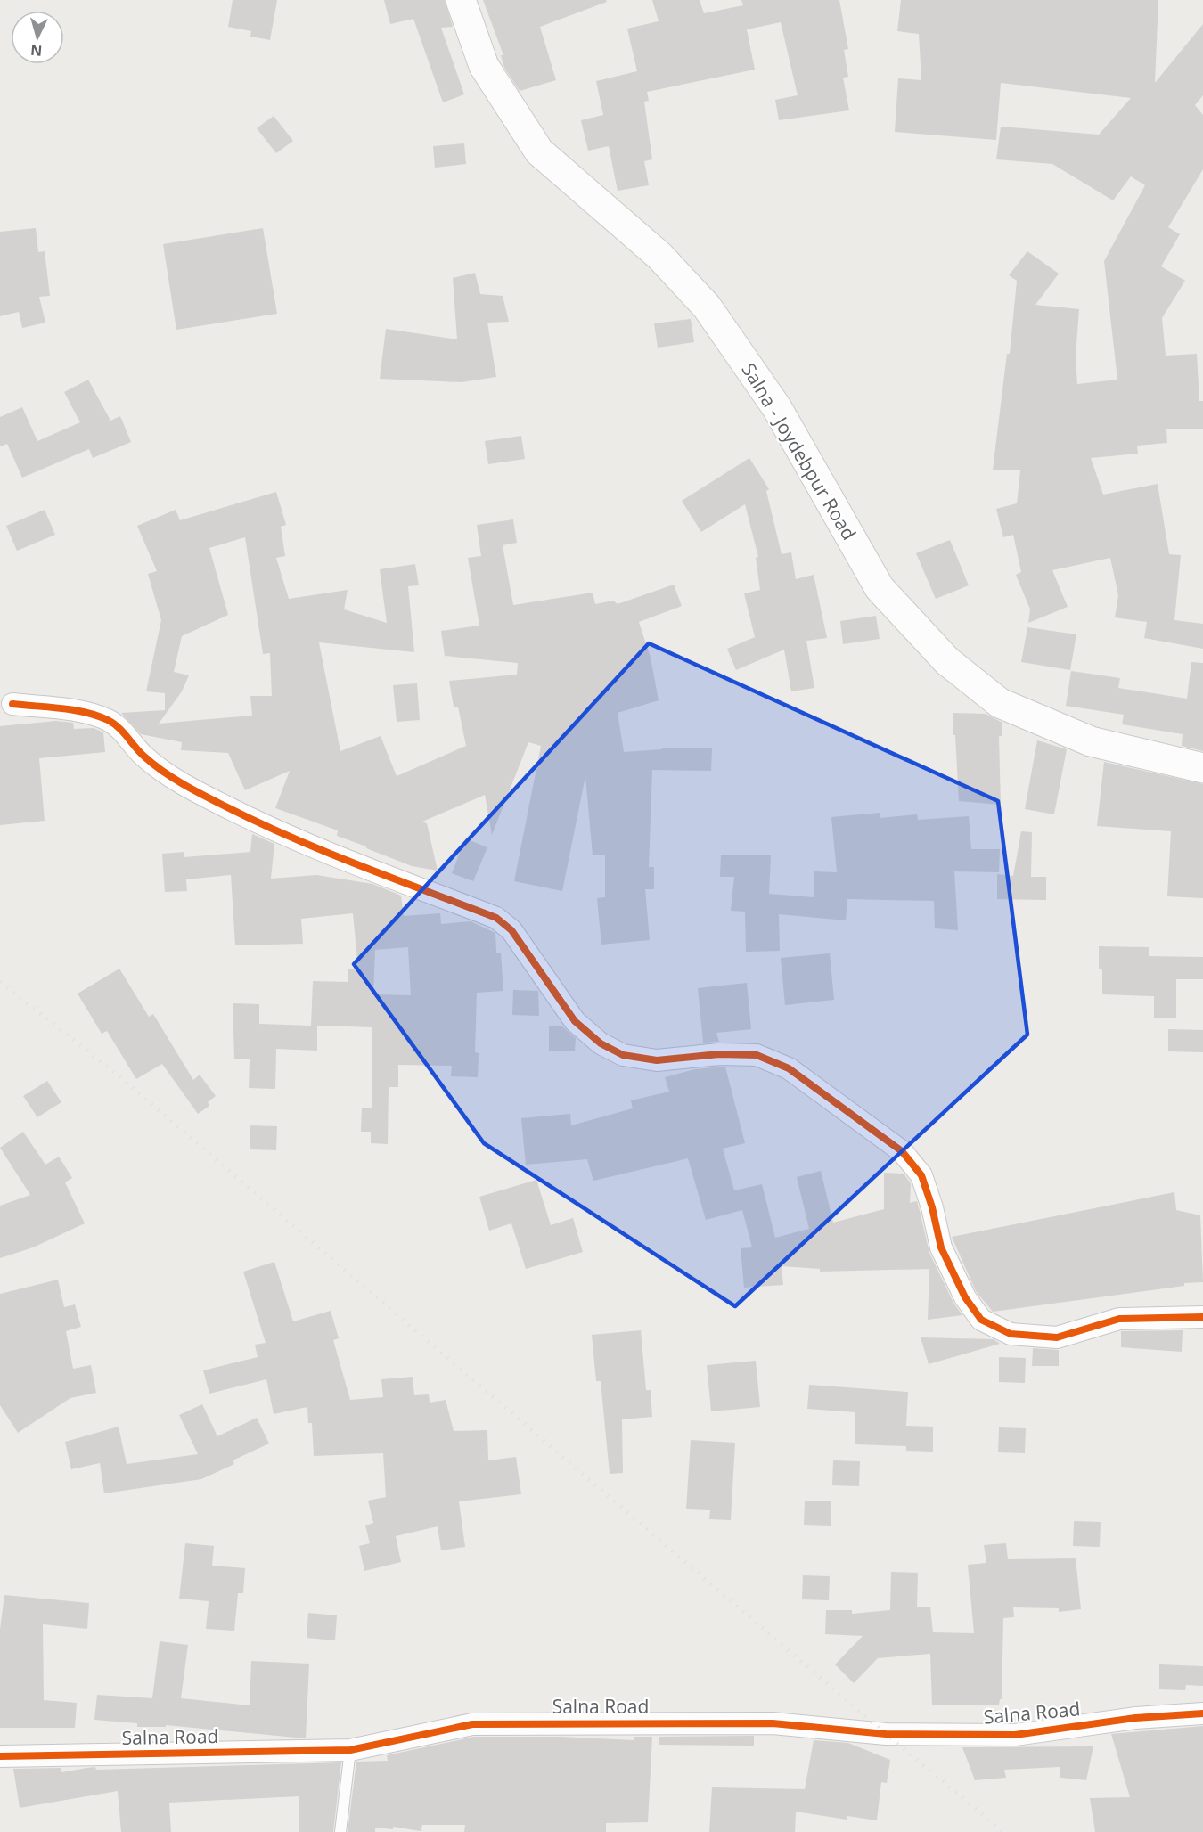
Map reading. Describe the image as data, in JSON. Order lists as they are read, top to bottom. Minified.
{"streets":{"main road":["Salna - Joydebpur Road"],"street":["Salna Road"]},"north":"bottom"}
